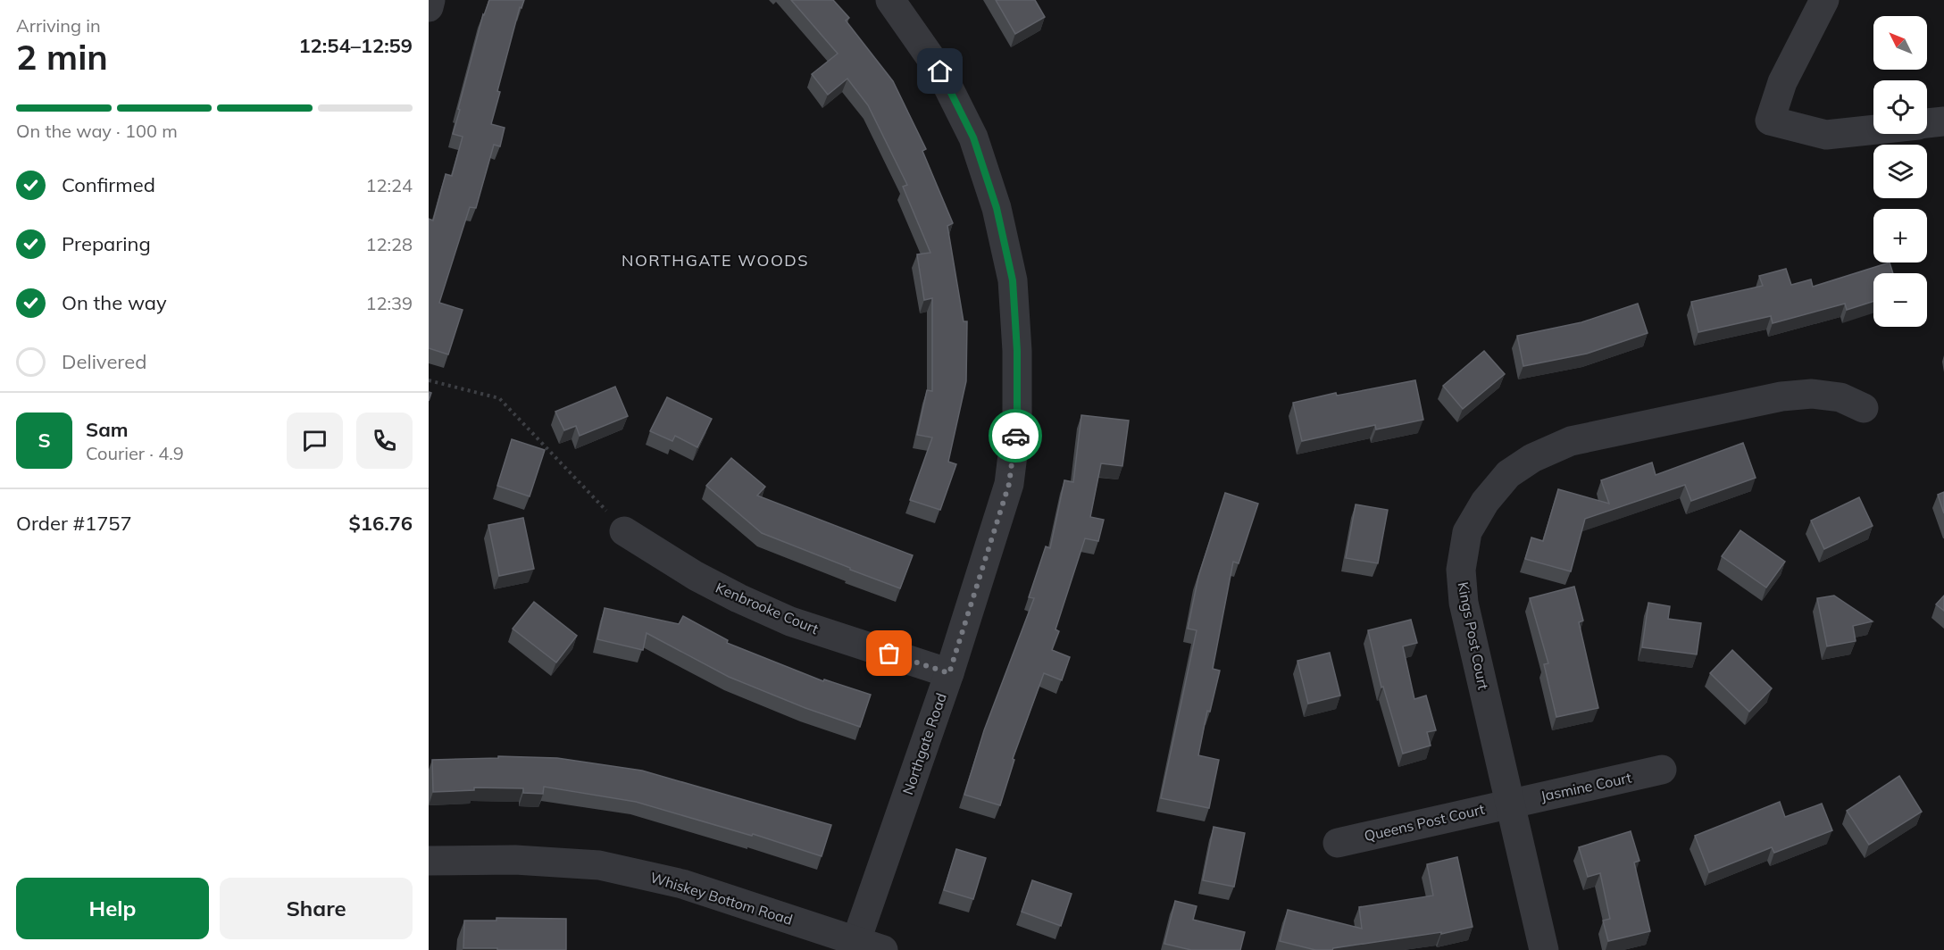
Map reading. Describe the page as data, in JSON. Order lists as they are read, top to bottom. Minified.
{"streets":{"street":["Kenbrooke Court","Kings Post Court","Northgate Road","Jasmine Court","Queens Post Court","Whiskey Bottom Road"]},"crossings":[["Kenbrooke Court","Northgate Road"],["Kings Post Court","Jasmine Court"],["Kings Post Court","Queens Post Court"],["Northgate Road","Whiskey Bottom Road"],["Jasmine Court","Queens Post Court"]],"districts":["NORTHGATE WOODS"],"north":"top left","page":{"heading":["2 min","Arriving in","12:54–12:59"],"panel":["Sam","Courier · 4.9","Order #1757","$16.76"],"map_buttons":["+","−"],"bar":"On the way · 100 m","list":[["Confirmed","12:24"],["Preparing","12:28"],["On the way","12:39"],"Delivered"],"round":"S","buttons":["Help","Share"]}}
